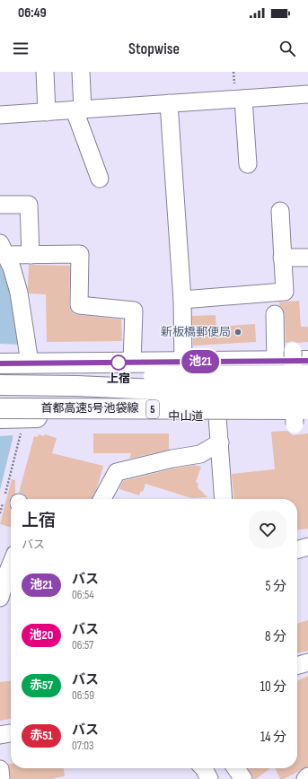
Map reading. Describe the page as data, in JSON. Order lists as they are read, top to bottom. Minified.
{"streets":{"highway":["首都高速5号池袋線","5","中山道"]},"places":["新板橋郵便局","上宿"],"lines":["bus line 池21"],"page":{"status":"06:49","header":"Stopwise","on_map":"池21","heading":["上宿","バス"],"list":[{"mark":"池21","name":"バス","note":"06:54","value":"5 分"},{"mark":"池20","name":"バス","note":"06:57","value":"8 分"},{"mark":"赤57","name":"バス","note":"06:59","value":"10 分"},{"mark":"赤51","name":"バス","note":"07:03","value":"14 分"}]}}
